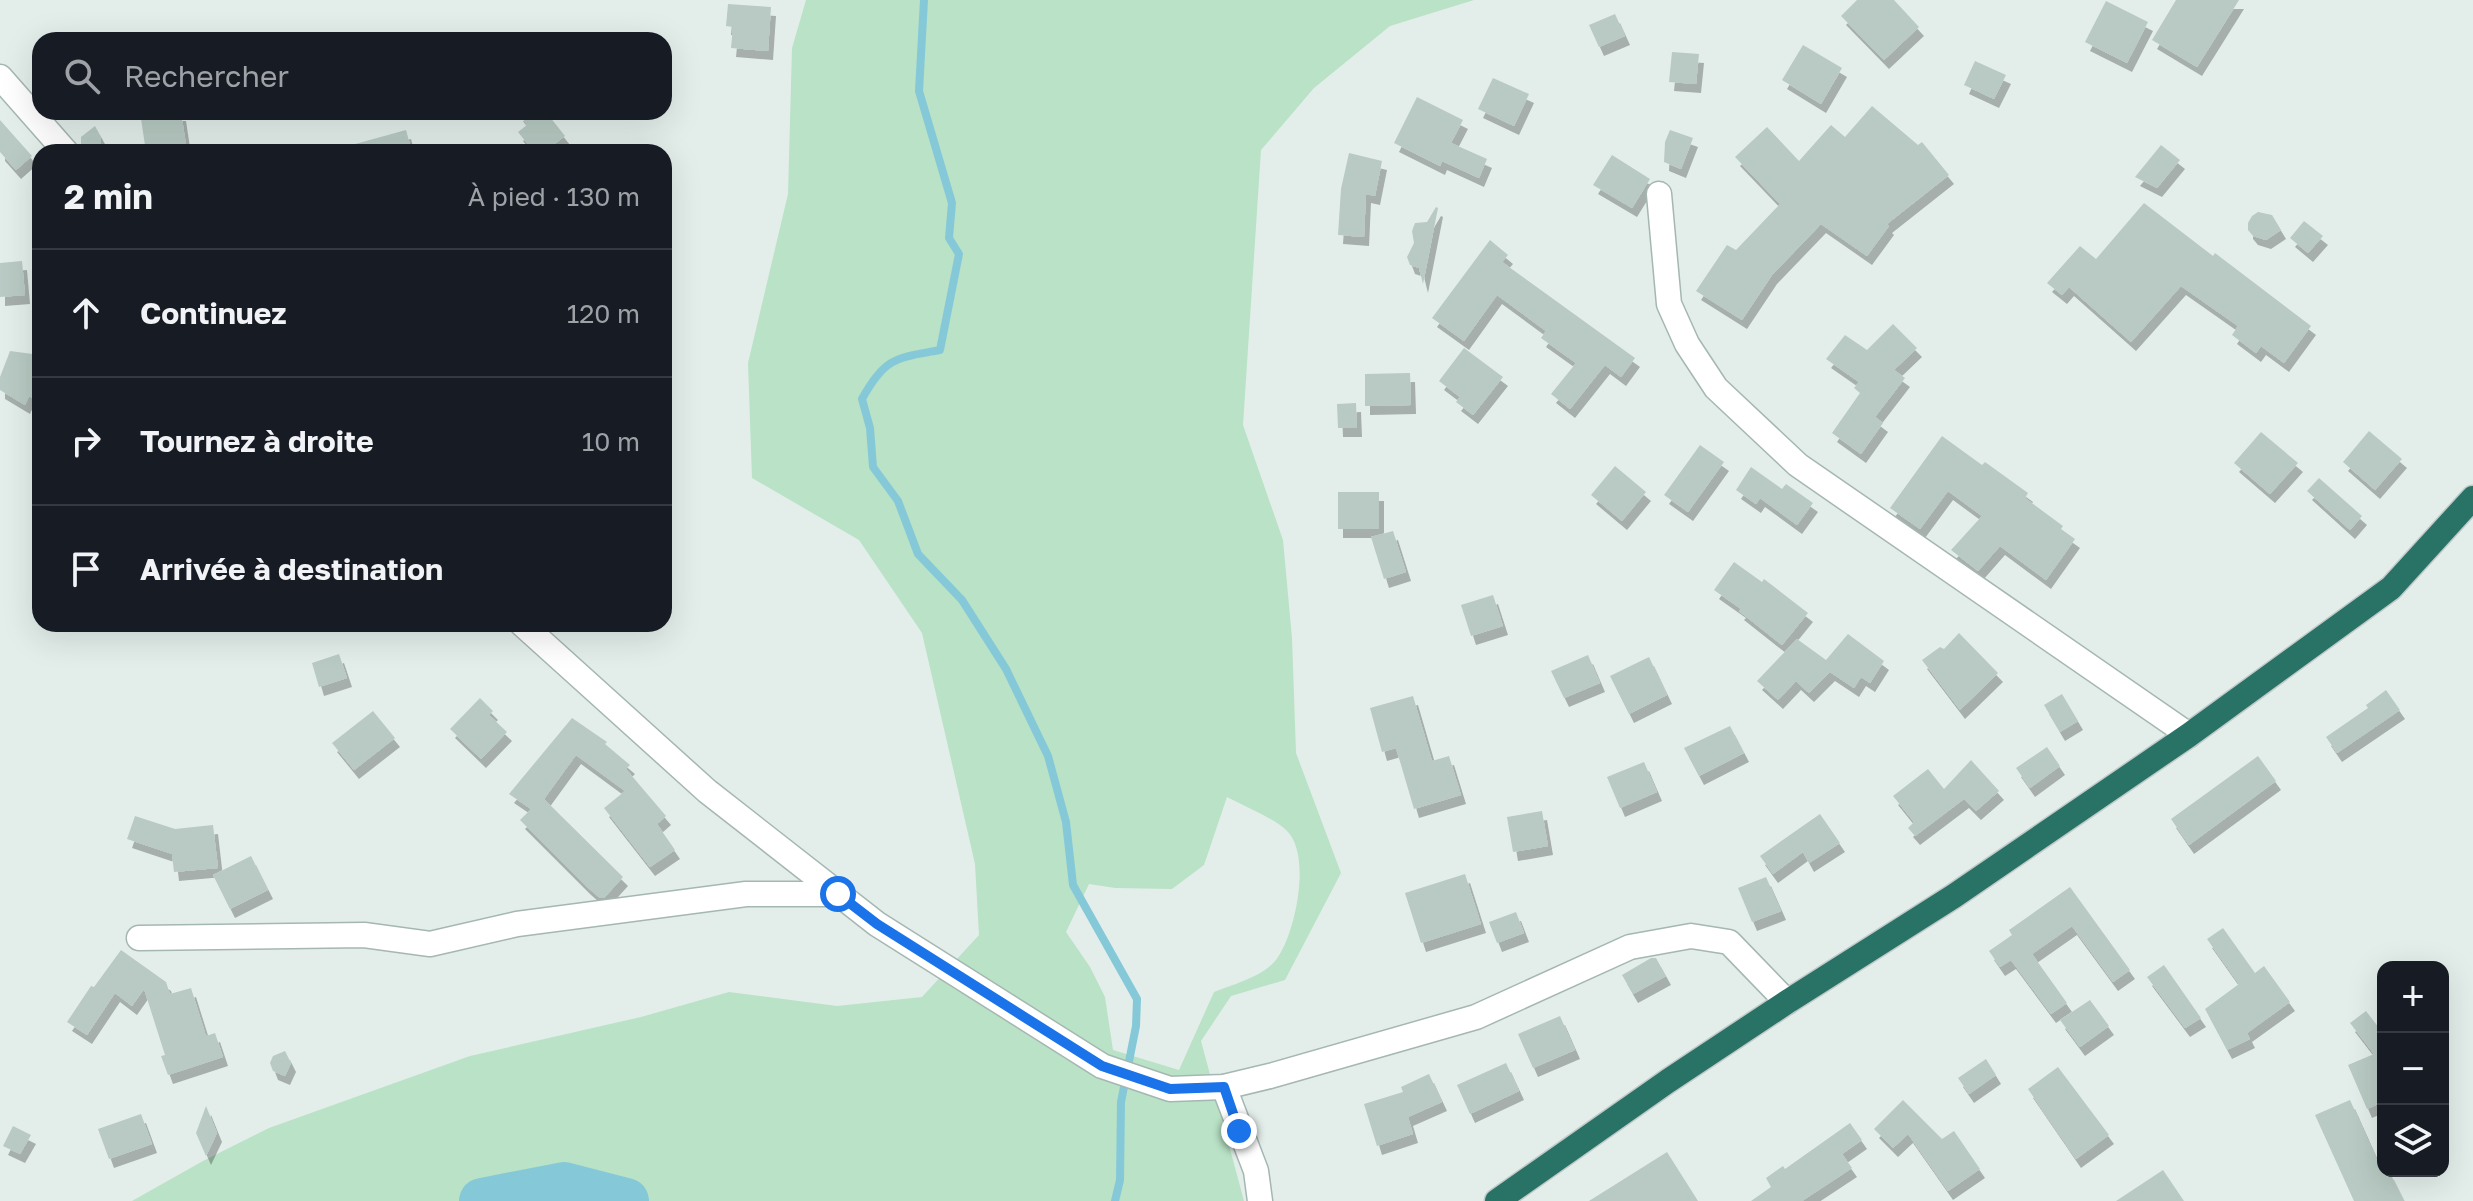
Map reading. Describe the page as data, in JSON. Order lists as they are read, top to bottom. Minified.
{"page":{"search":"Rechercher","heading":["2 min","À pied · 130 m"],"list":[["Continuez","120 m"],["Tournez à droite","10 m"],"Arrivée à destination"],"map_buttons":["+","−"]}}
